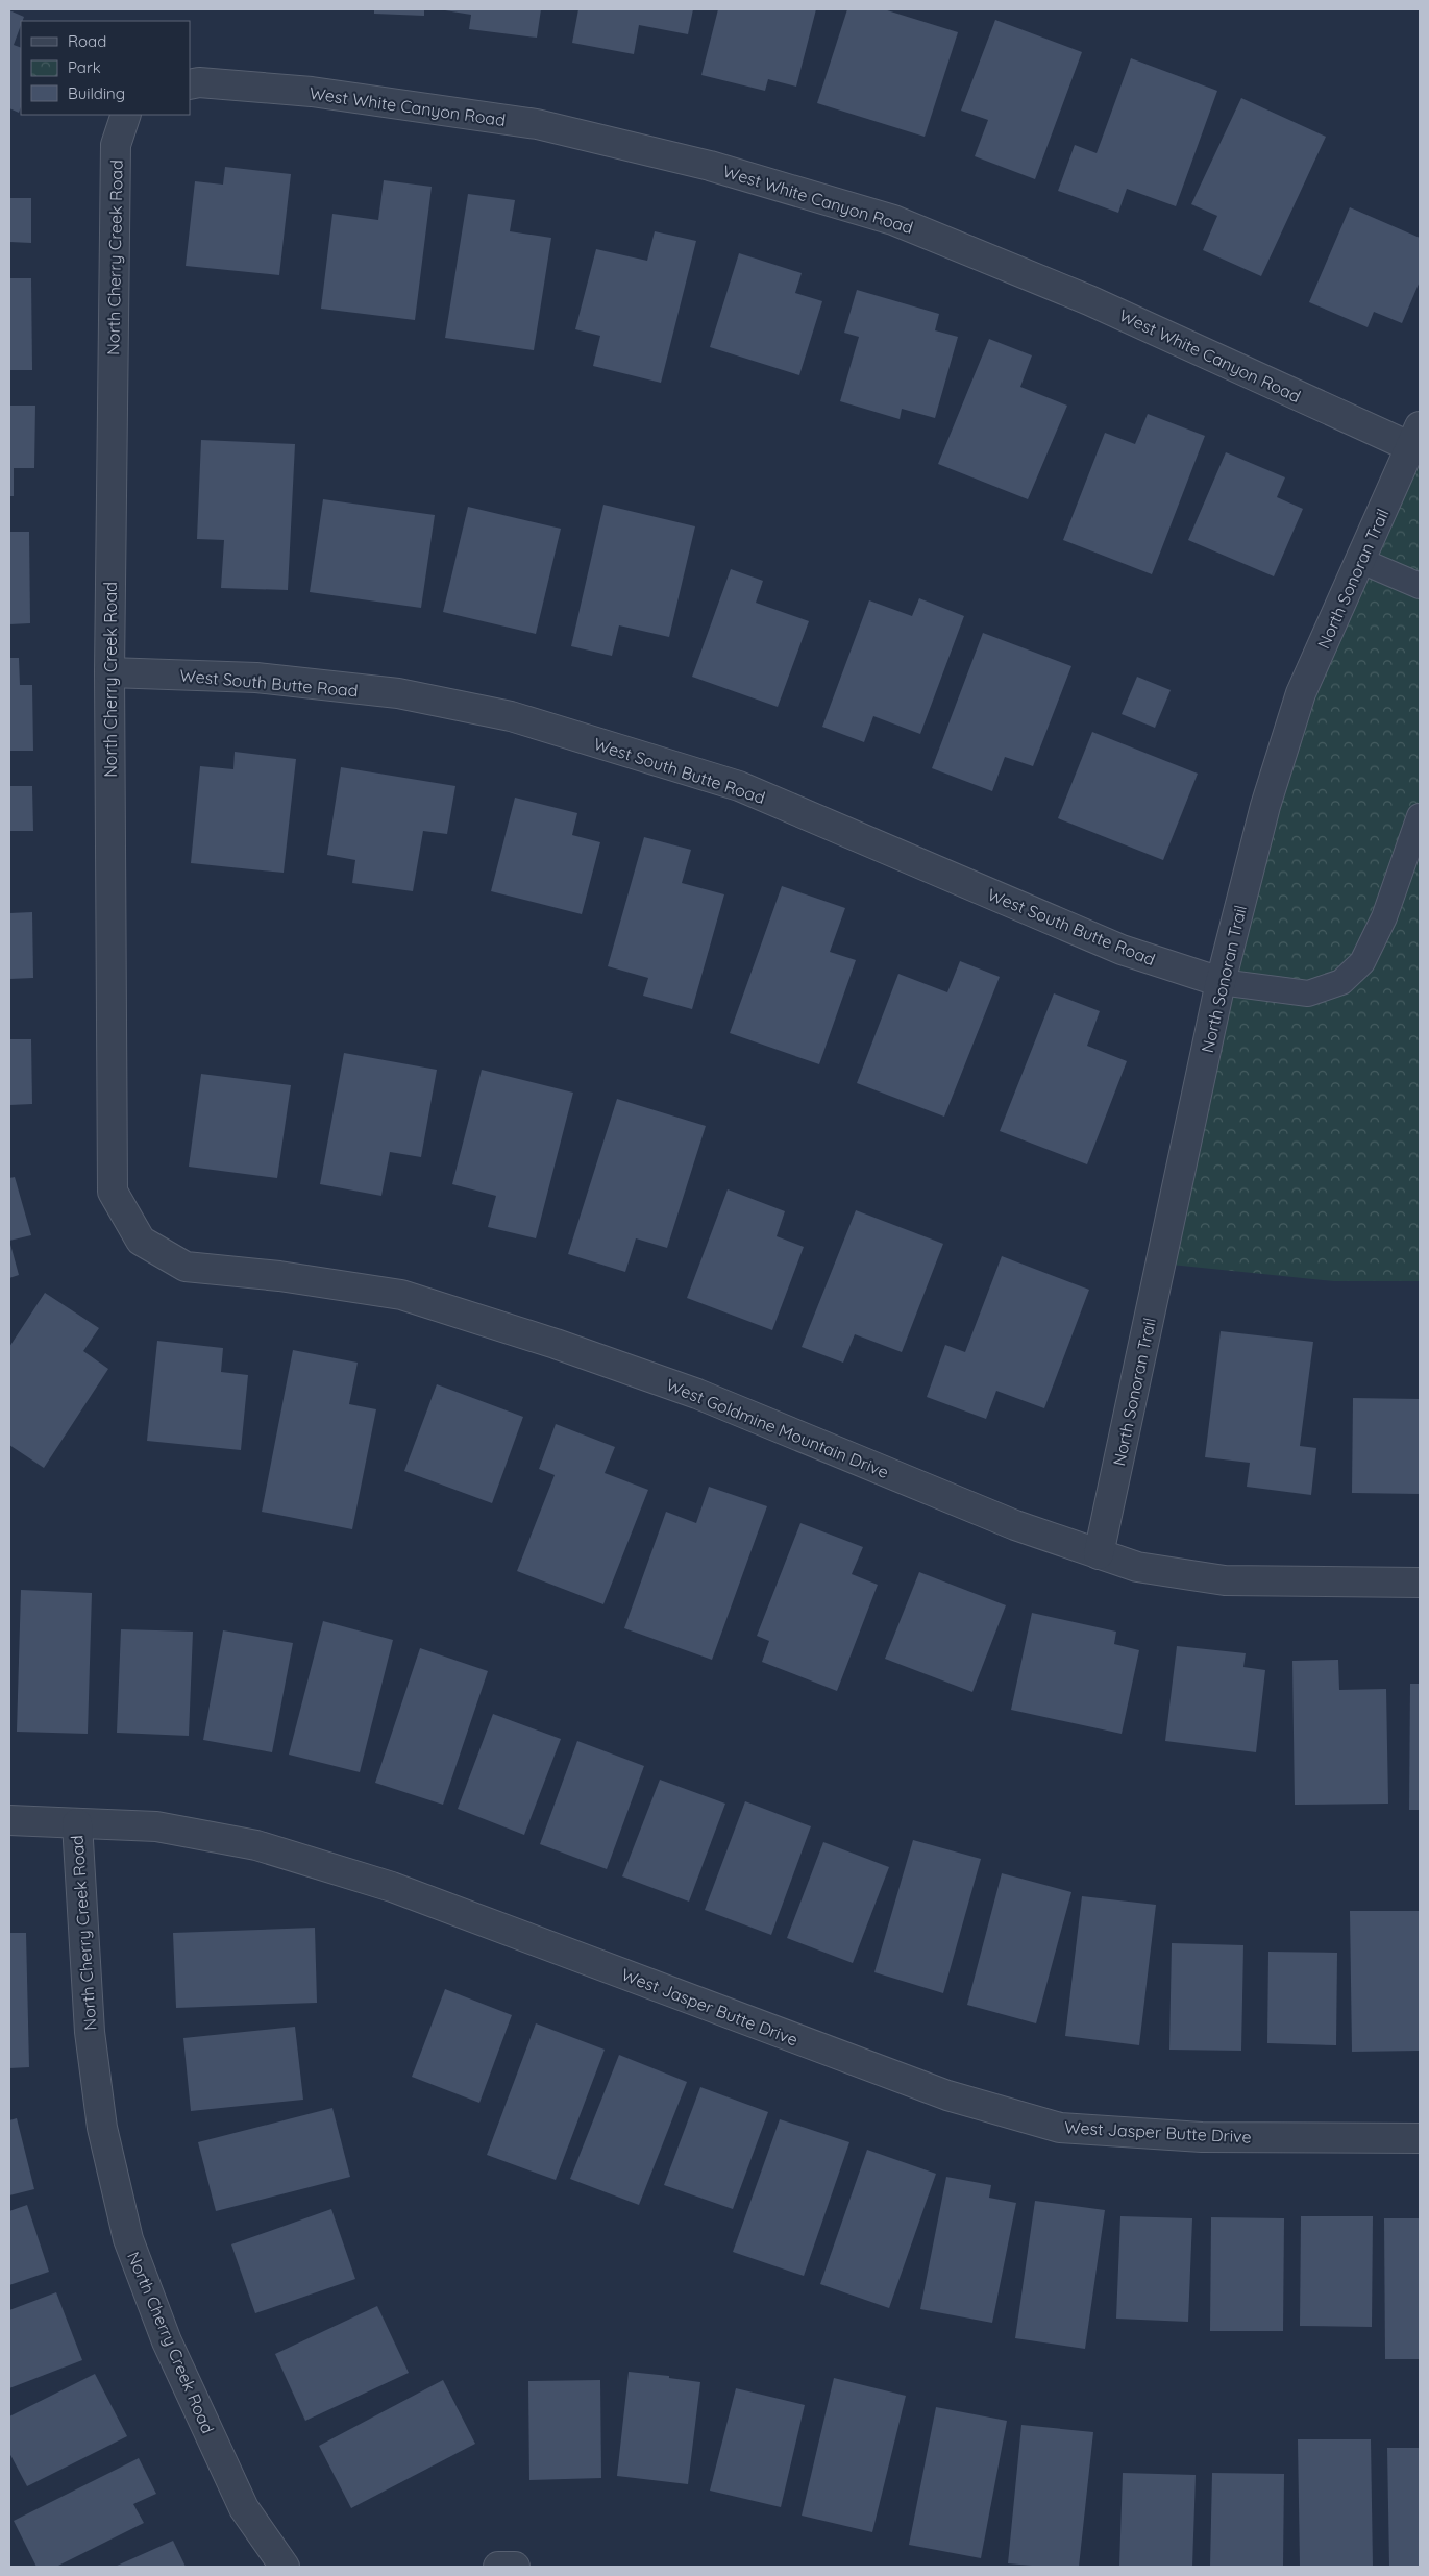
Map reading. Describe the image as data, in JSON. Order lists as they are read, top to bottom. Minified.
{"streets":{"street":["West White Canyon Road","North Cherry Creek Road","North Sonoran Trail","West South Butte Road","West Goldmine Mountain Drive","West Jasper Butte Drive"]},"crossings":[["West White Canyon Road","North Sonoran Trail"],["North Cherry Creek Road","West South Butte Road"],["North Cherry Creek Road","West Goldmine Mountain Drive"],["North Cherry Creek Road","West Jasper Butte Drive"],["North Sonoran Trail","West South Butte Road"],["North Sonoran Trail","West Goldmine Mountain Drive"]],"legend":["Road","Park","Building"]}
